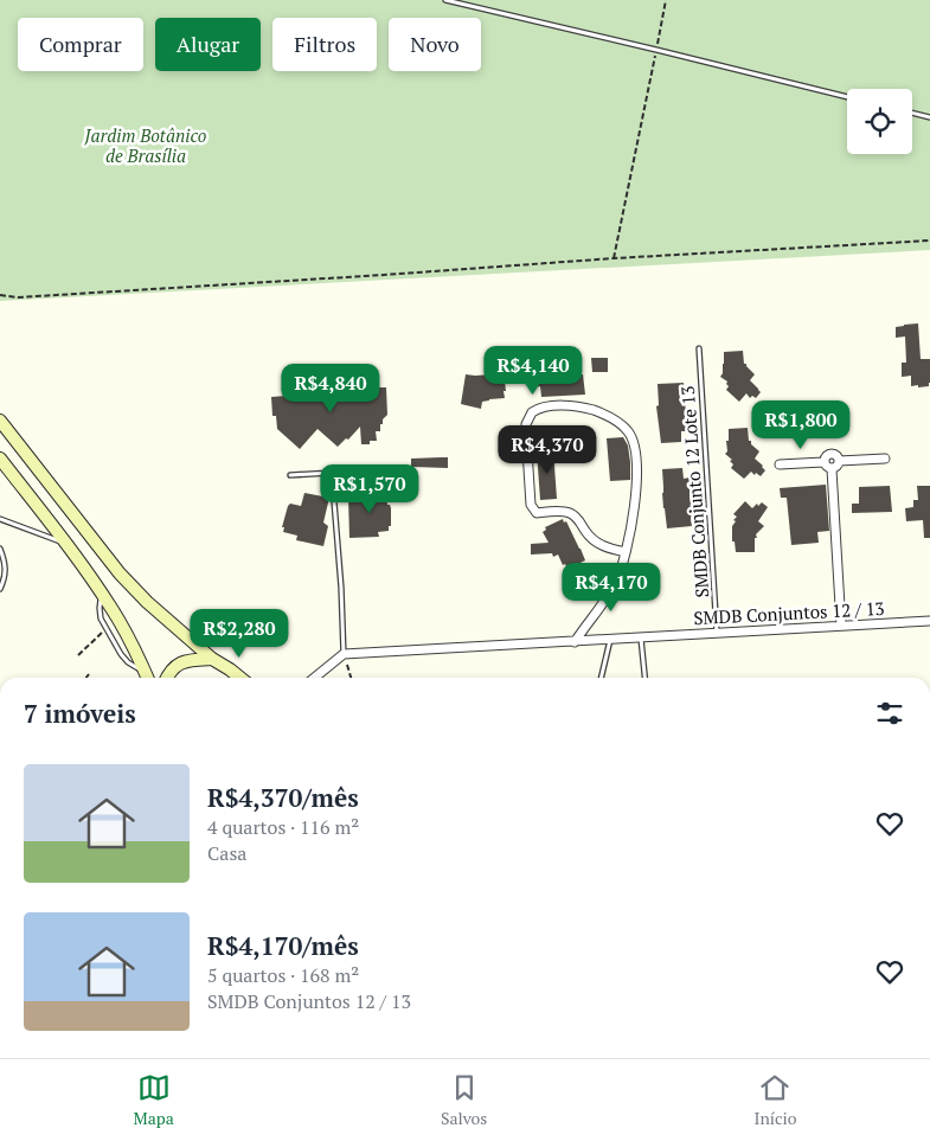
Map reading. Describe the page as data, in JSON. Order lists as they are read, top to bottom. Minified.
{"streets":{"street":["SMDB Conjuntos 12 / 13"],"lane":["SMDB Conjunto 12 Lote 13"]},"crossings":[["SMDB Conjunto 12 Lote 13","SMDB Conjuntos 12 / 13"]],"parks":["Jardim Botânico de Brasília"],"page":{"chip":["Comprar","Alugar","Filtros","Novo"],"price":["R$4,140","R$4,840","R$1,800","R$4,370","R$1,570","R$4,170","R$2,280"],"heading":"7 imóveis","list":[{"name":"R$4,370/mês","note":"4 quartos · 116 m² · Casa"},{"name":"R$4,170/mês","note":"5 quartos · 168 m² · SMDB Conjuntos 12 / 13"}],"tabs":["Mapa","Salvos","Início"]}}
